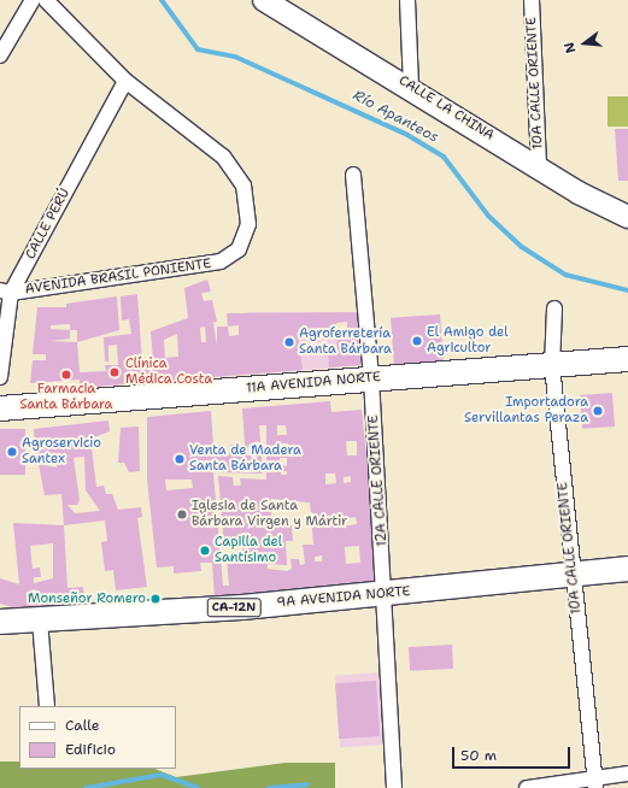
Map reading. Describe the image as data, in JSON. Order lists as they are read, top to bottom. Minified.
{"streets":{"main road":["CALLE LA CHINA","11A AVENIDA NORTE","9A AVENIDA NORTE","CA-12N"],"street":["10A CALLE ORIENTE","CALLE PERÚ","AVENIDA BRASIL PONIENTE","12A CALLE ORIENTE"]},"crossings":[["10A CALLE ORIENTE","CALLE LA CHINA"],["10A CALLE ORIENTE","11A AVENIDA NORTE"],["10A CALLE ORIENTE","9A AVENIDA NORTE"],["CALLE PERÚ","AVENIDA BRASIL PONIENTE"],["11A AVENIDA NORTE","12A CALLE ORIENTE"],["12A CALLE ORIENTE","9A AVENIDA NORTE"]],"water":["Río Apanteos"],"places":["El Amigo del Agricultor","Agroferretería Santa Bárbara","Clínica Médica Costa","Farmacia Santa Bárbara","Importadora Servillantas Peraza","Agroservicio Santex","Venta de Madera Santa Bárbara","Iglesia de Santa Bárbara Virgen y Mártir","Capilla del Santísimo","Monseñor Romero"],"legend":["Calle","Edificio"],"scale_bar":"50 m","north":"left"}
